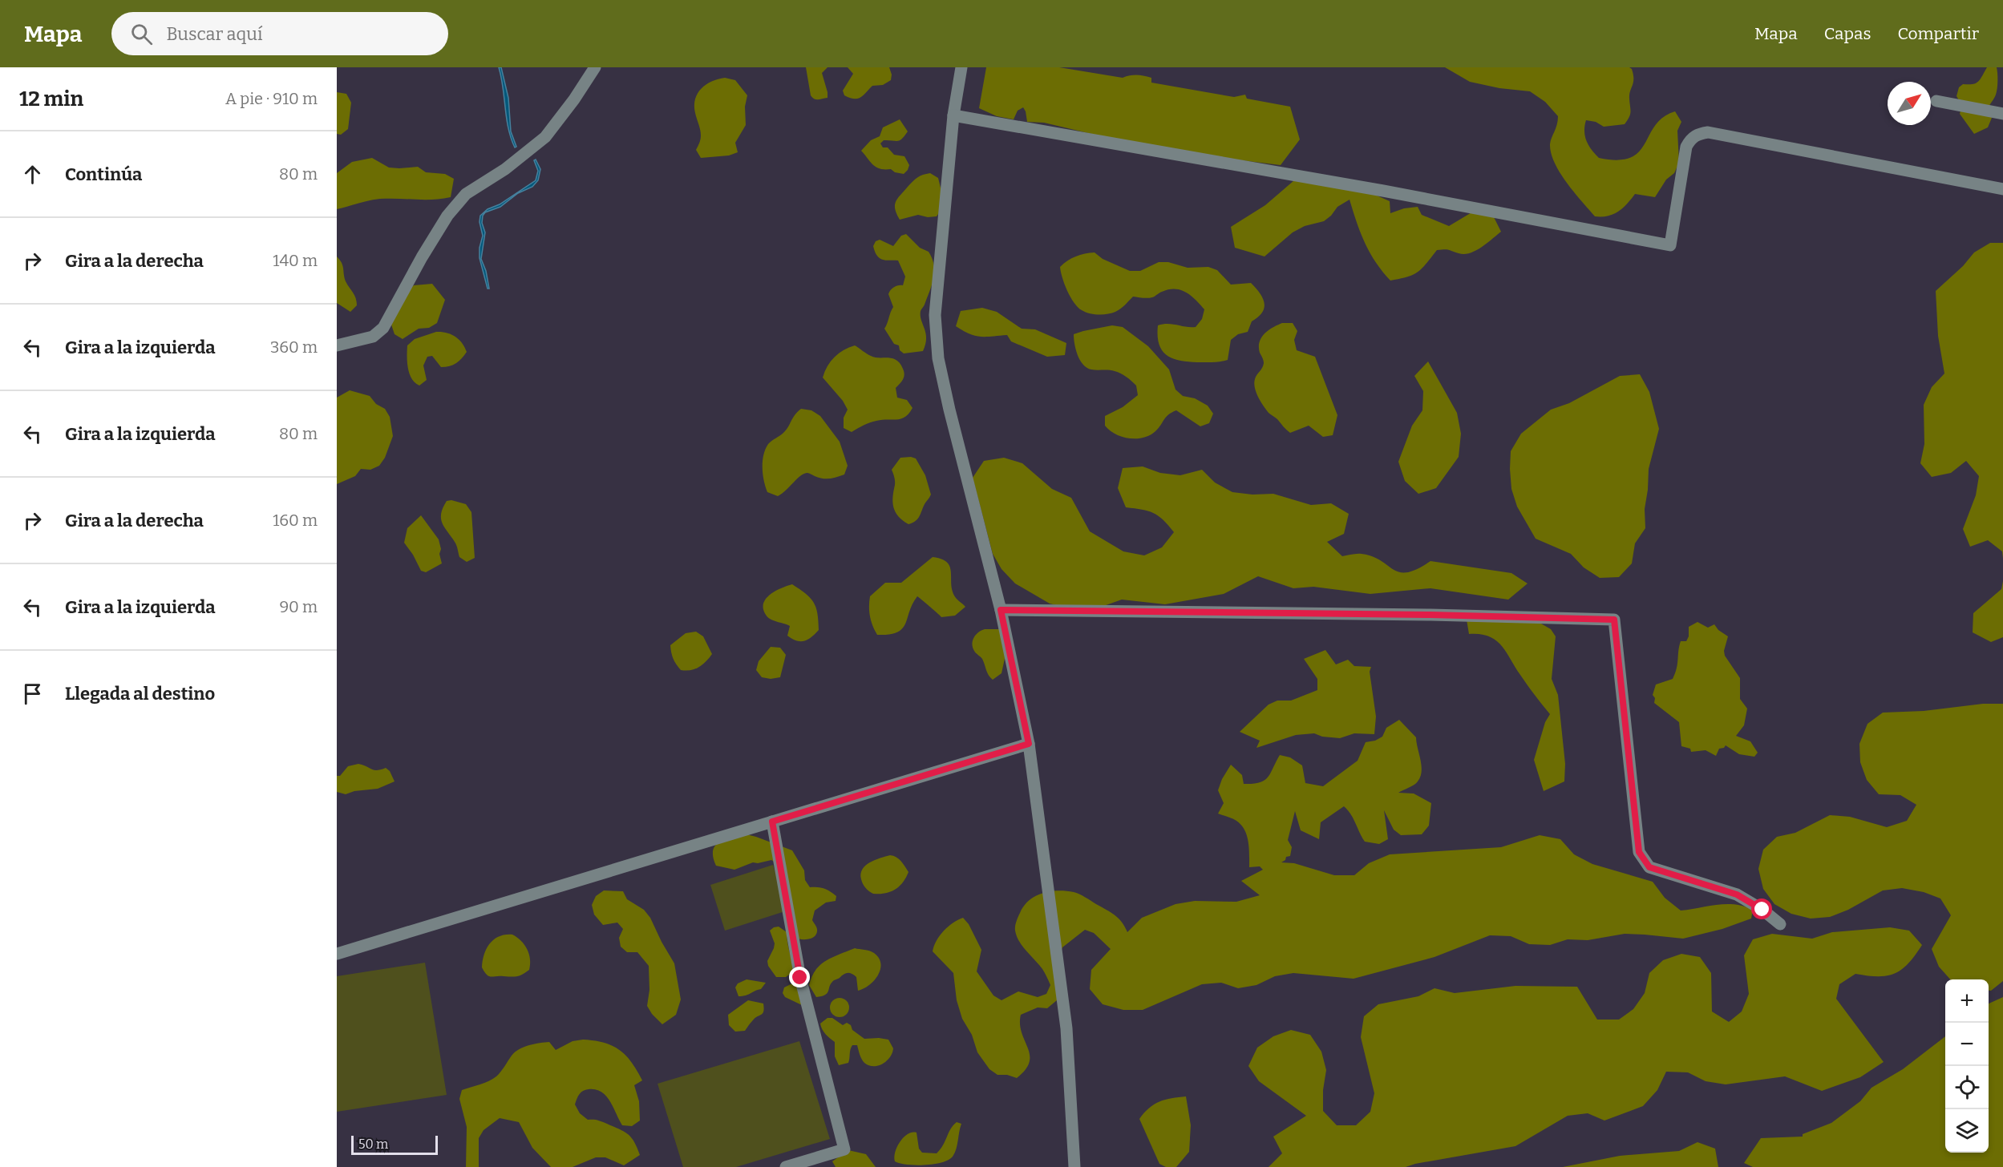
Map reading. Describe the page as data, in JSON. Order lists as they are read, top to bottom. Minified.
{"scale_bar":"50 m","north":"top right","page":{"header":"Mapa","search":"Buscar aquí","nav":["Mapa","Capas","Compartir"],"heading":["12 min","A pie · 910 m"],"list":[["Continúa","80 m"],["Gira a la derecha","140 m"],["Gira a la izquierda","360 m"],["Gira a la izquierda","80 m"],["Gira a la derecha","160 m"],["Gira a la izquierda","90 m"],"Llegada al destino"],"map_buttons":["+","−"],"scale":"50 m"}}
